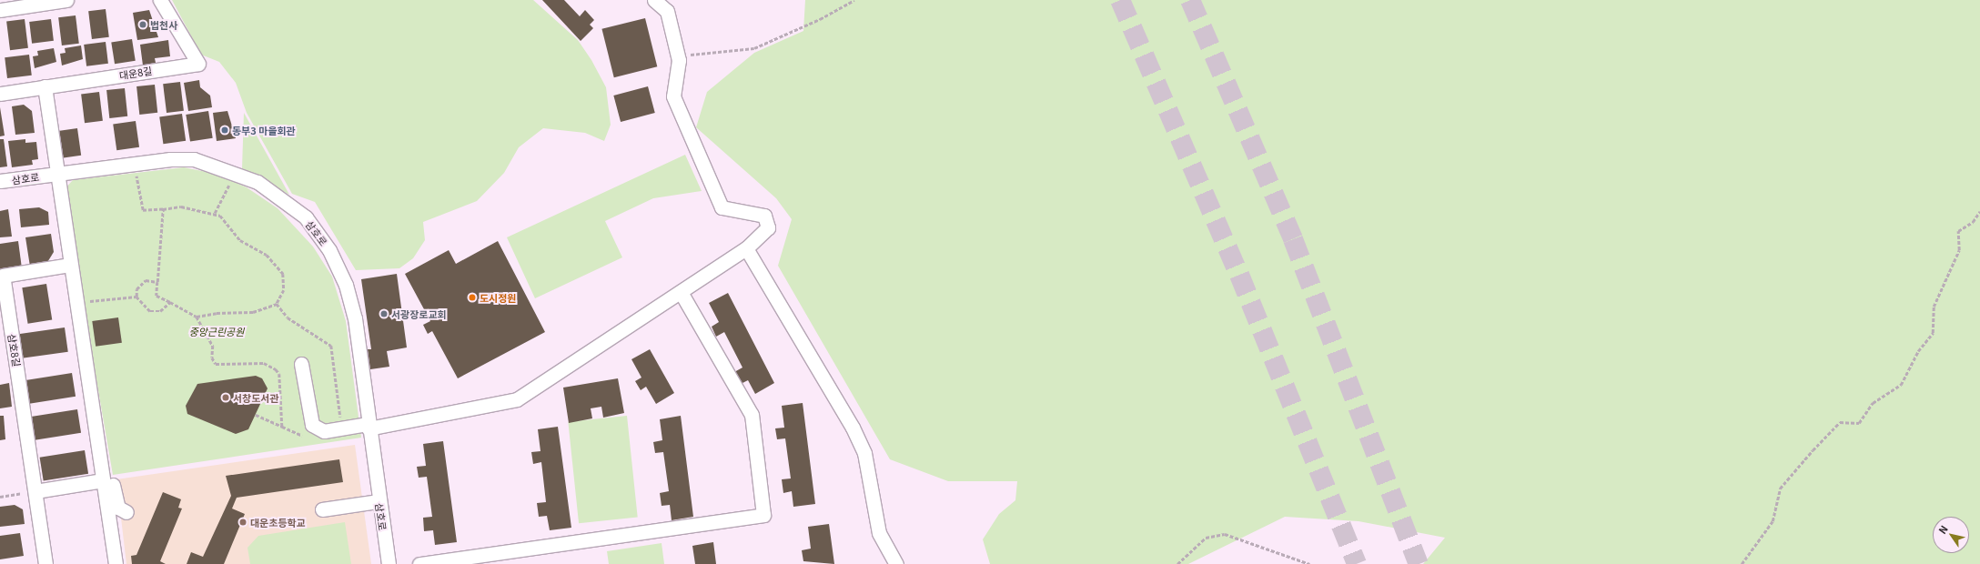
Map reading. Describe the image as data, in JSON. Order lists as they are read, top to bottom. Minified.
{"streets":{"street":["대운8길","삼호로","삼호8길"]},"parks":["중앙근린공원"],"places":["법천사","동부3 마을회관","도시정원","서광장로교회","서창도서관","대운초등학교"],"north":"top left"}
